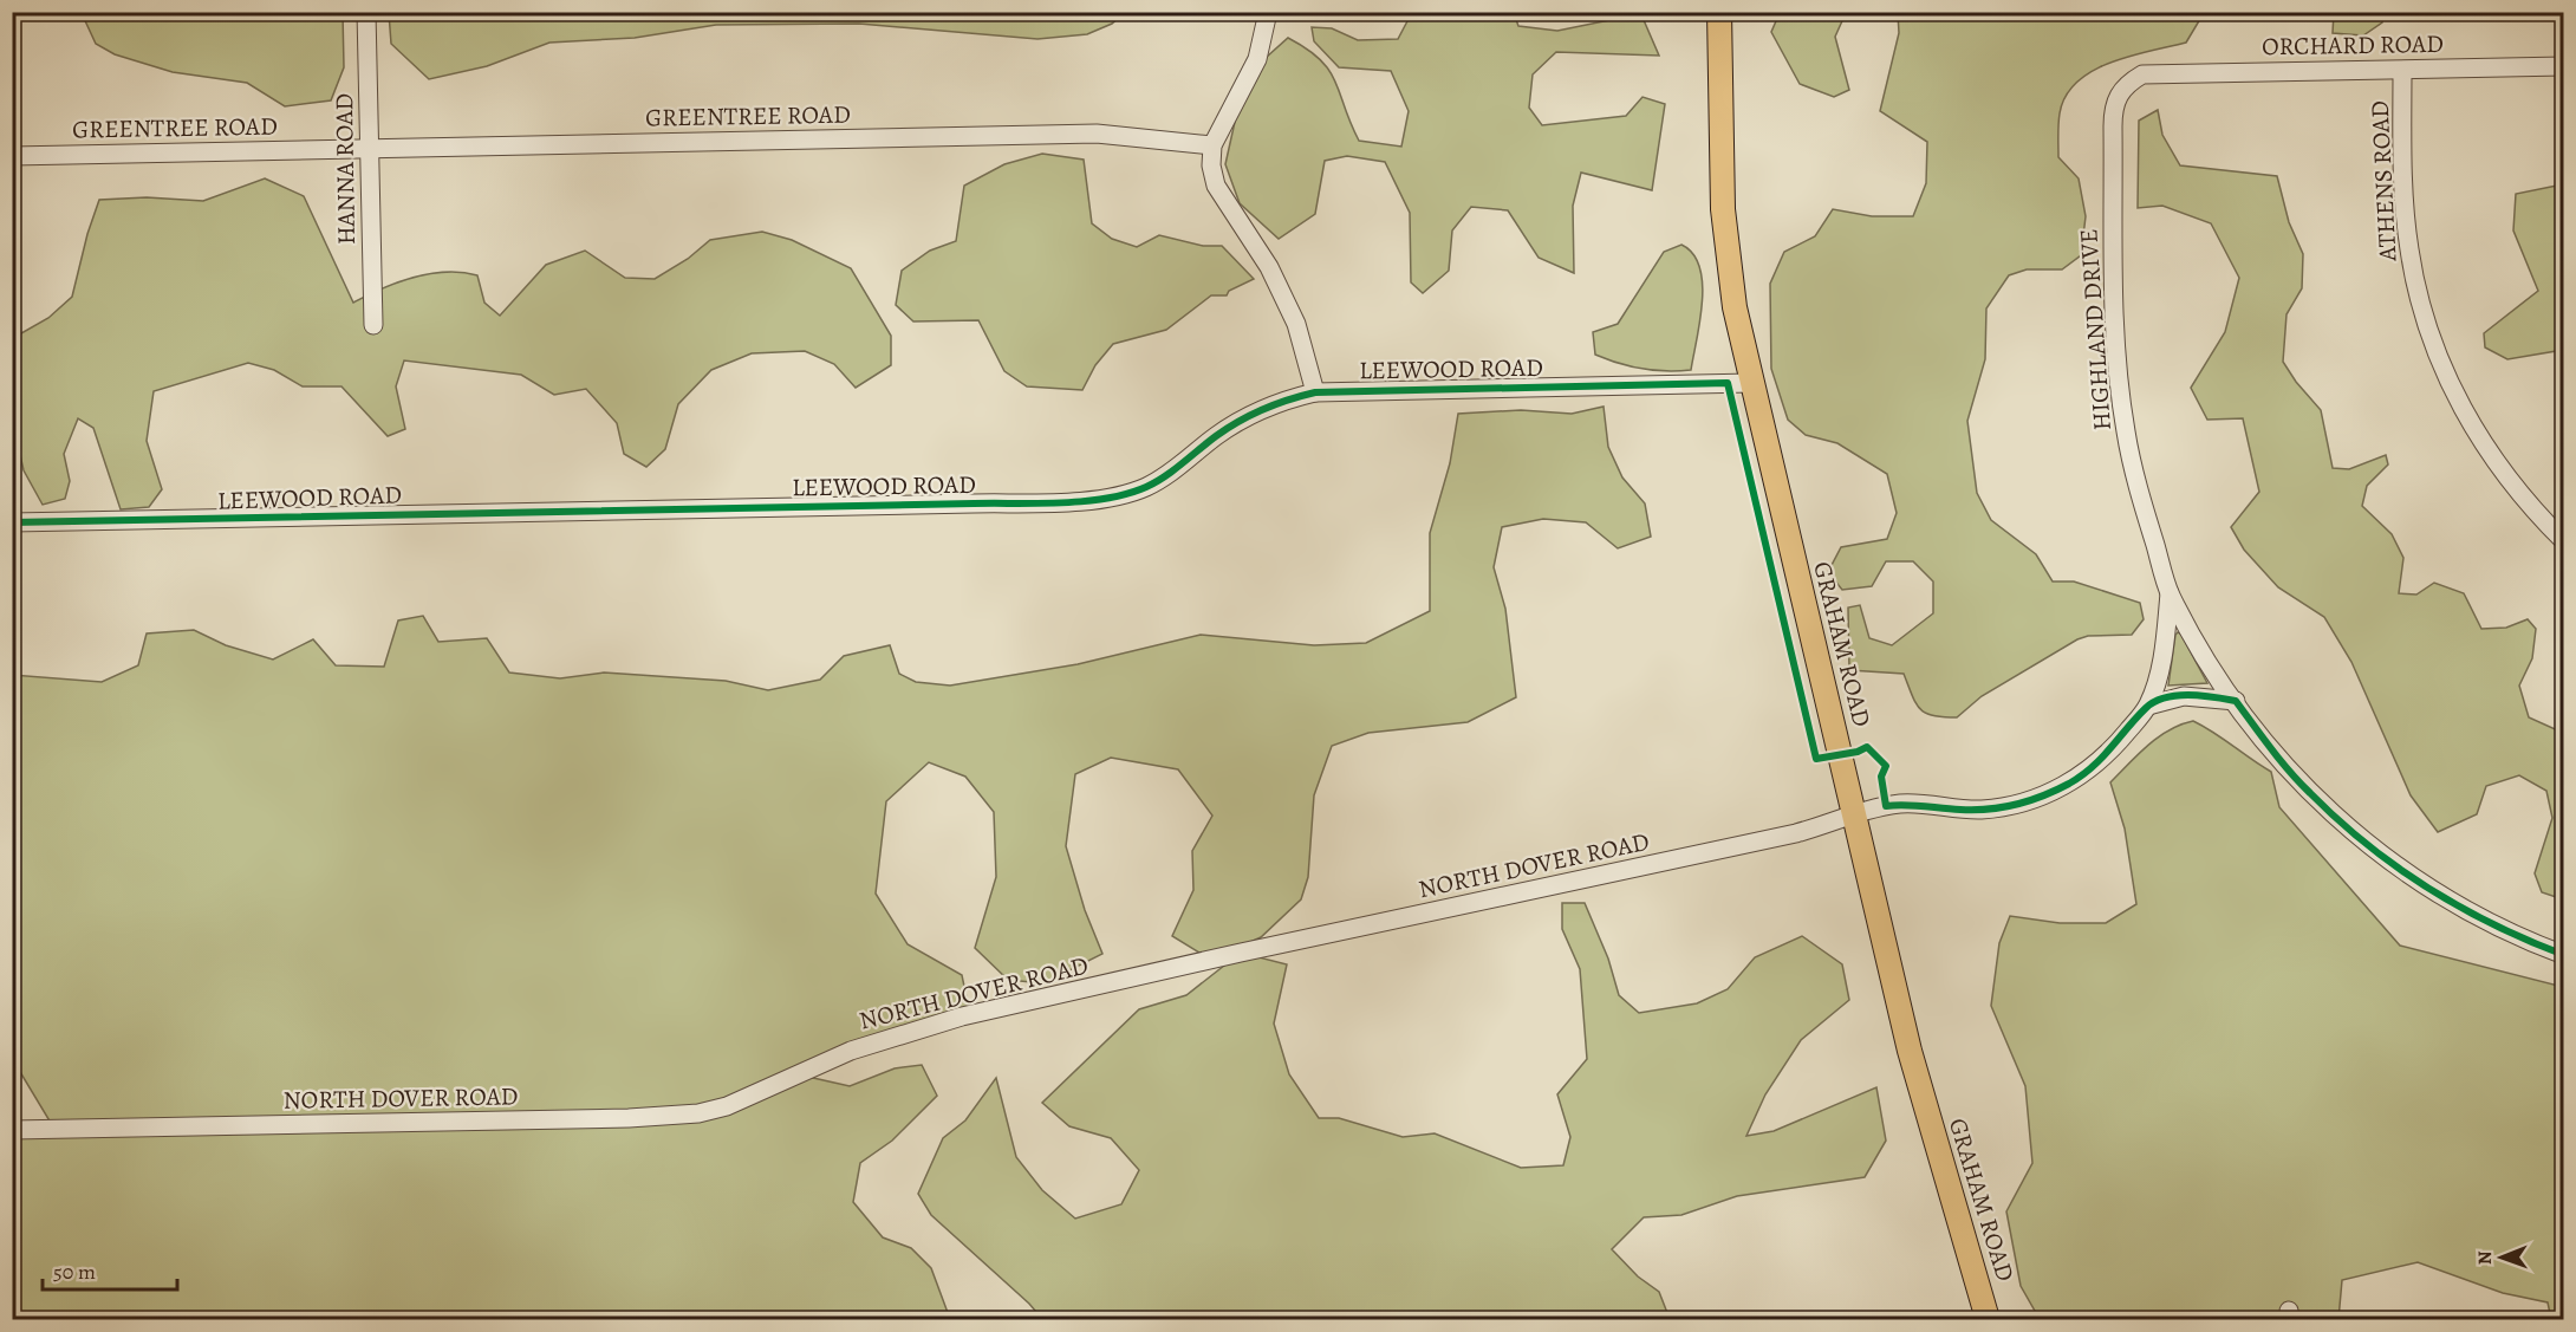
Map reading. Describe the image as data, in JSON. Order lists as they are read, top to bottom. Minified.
{"streets":{"main road":["GRAHAM ROAD"],"street":["ORCHARD ROAD","GREENTREE ROAD","HANNA ROAD","ATHENS ROAD","HIGHLAND DRIVE","LEEWOOD ROAD","NORTH DOVER ROAD"]},"crossings":[["ORCHARD ROAD","ATHENS ROAD"],["ORCHARD ROAD","HIGHLAND DRIVE"],["GREENTREE ROAD","HANNA ROAD"],["LEEWOOD ROAD","GRAHAM ROAD"],["GRAHAM ROAD","NORTH DOVER ROAD"]],"scale_bar":"50 m","north":"left"}
